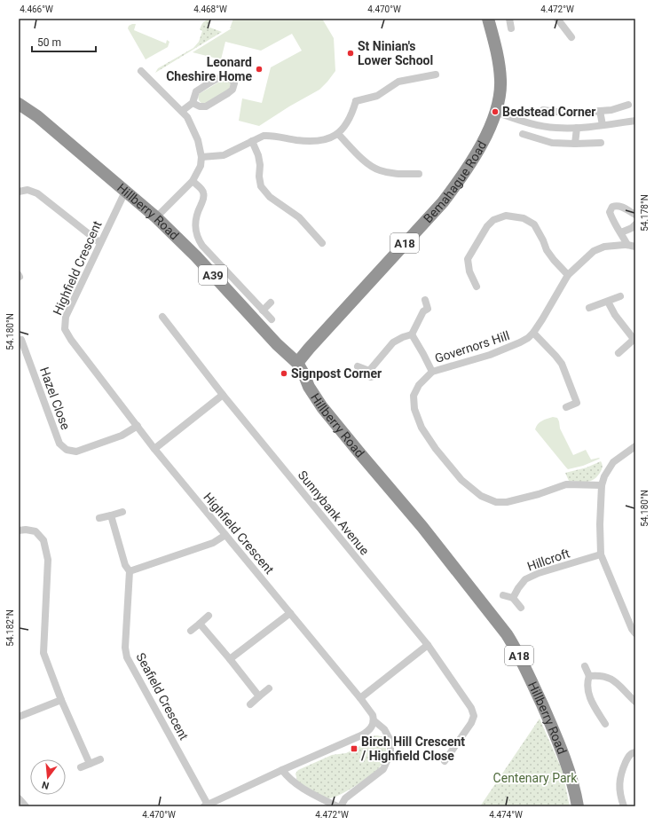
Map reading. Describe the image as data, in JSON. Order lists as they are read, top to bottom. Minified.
{"streets":{"highway":["Bemahague Road","Hillberry Road","A18","A39"],"street":["Highfield Crescent","Governors Hill","Hazel Close","Sunnybank Avenue","Hillcroft","Seafield Crescent"]},"crossings":[["Bemahague Road","Hillberry Road"],["Hillberry Road","Highfield Crescent"],["Highfield Crescent","Hazel Close"]],"parks":["Centenary Park"],"places":{"other":["St Ninian's Lower School","Leonard Cheshire Home","Bedstead Corner","Signpost Corner"],"transit":["Birch Hill Crescent / Highfield Close"]},"scale_bar":"50 m","north":"bottom","coordinates":["4.466°W","4.468°W","4.470°W","4.472°W","54.178°N","54.180°N","54.182°N","4.474°W"]}
